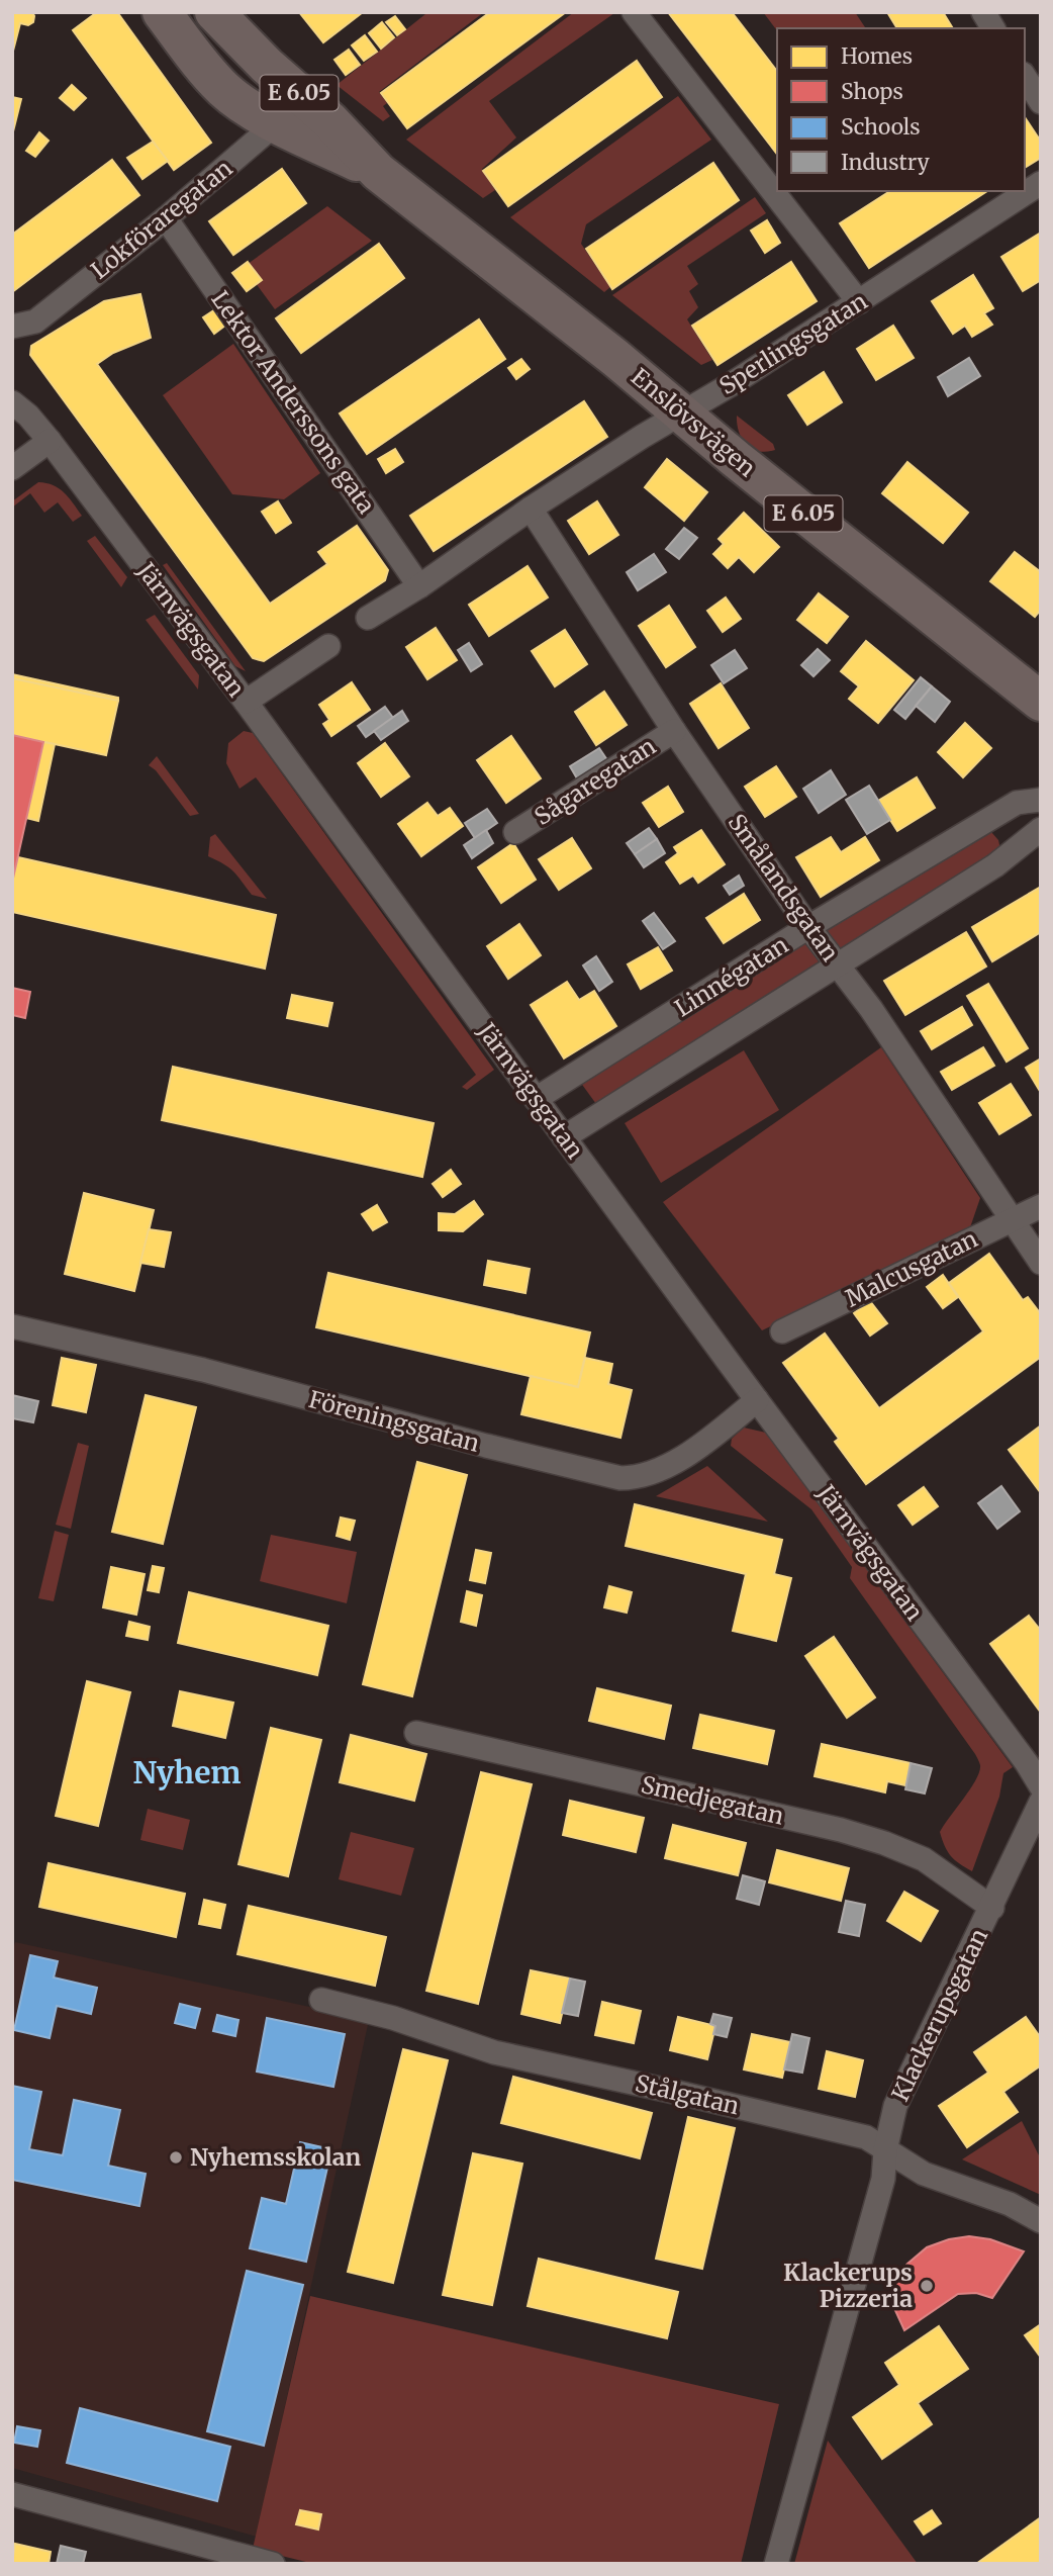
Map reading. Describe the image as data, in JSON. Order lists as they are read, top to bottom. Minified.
{"streets":{"highway":["E 6.05","Enslövsvägen"],"street":["Lokföraregatan","Sperlingsgatan","Lektor Anderssons gata","Järnvägsgatan","Sågaregatan","Smålandsgatan","Linnégatan","Malcusgatan","Föreningsgatan","Smedjegatan","Klackerupsgatan","Stålgatan"]},"crossings":[["Lokföraregatan","Lektor Anderssons gata"],["Lokföraregatan","Enslövsvägen"],["Sperlingsgatan","Lektor Anderssons gata"],["Sperlingsgatan","Enslövsvägen"],["Sperlingsgatan","Smålandsgatan"],["Järnvägsgatan","Linnégatan"],["Järnvägsgatan","Föreningsgatan"],["Sågaregatan","Smålandsgatan"],["Smålandsgatan","Linnégatan"],["Smålandsgatan","Malcusgatan"],["Smedjegatan","Klackerupsgatan"],["Klackerupsgatan","Stålgatan"]],"districts":["Nyhem"],"places":["Nyhemsskolan","Klackerups Pizzeria"],"legend":["Homes","Shops","Schools","Industry"]}
